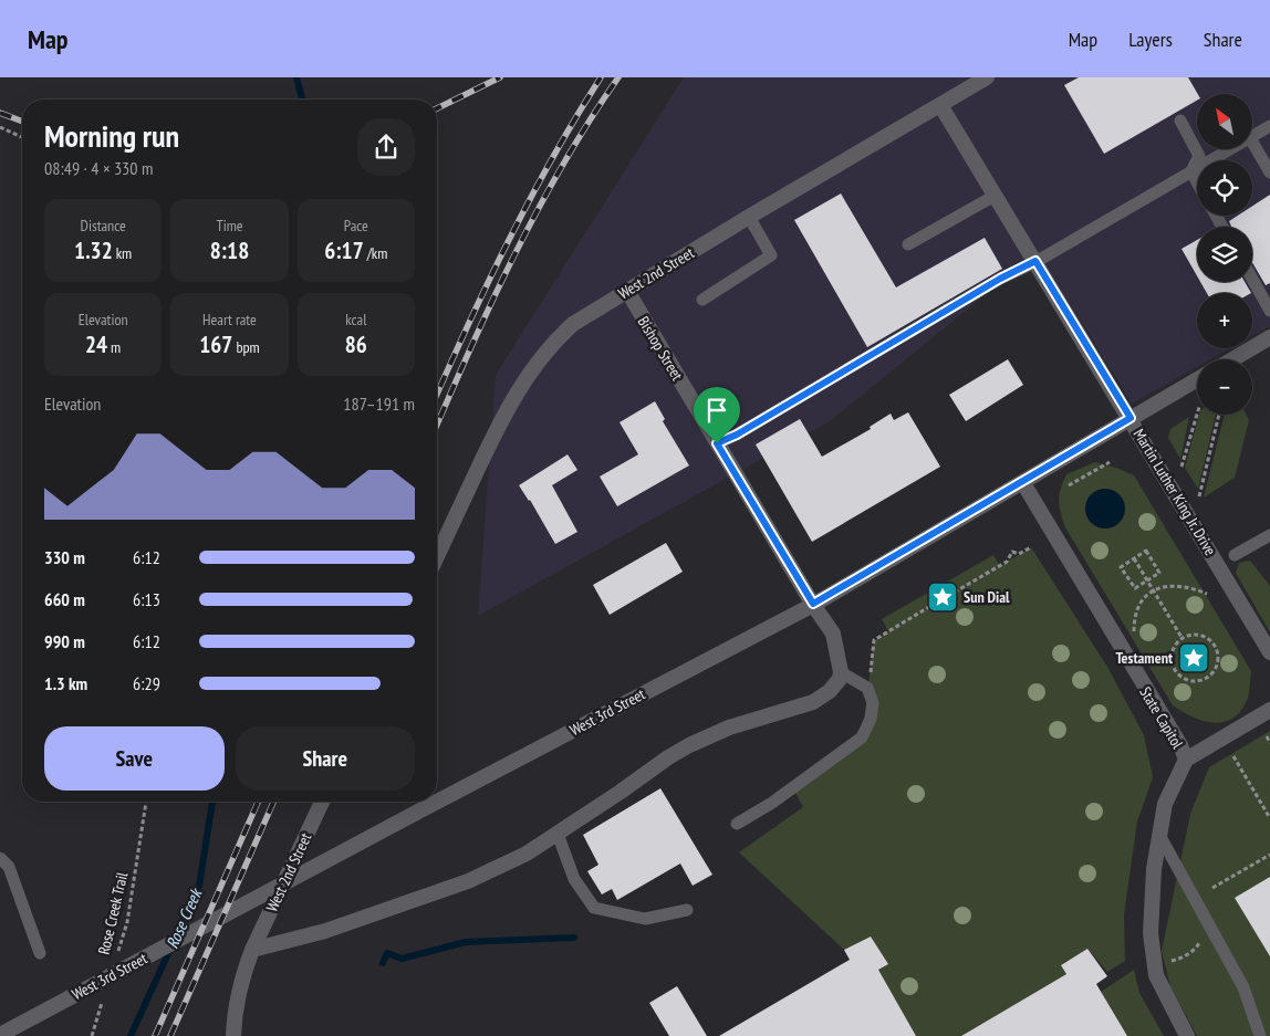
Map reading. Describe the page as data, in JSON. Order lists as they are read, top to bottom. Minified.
{"streets":{"street":["West 2nd Street","Bishop Street","Martin Luther King Jr. Drive","West 3rd Street","State Capitol"],"path":["Rose Creek Trail"]},"crossings":[["West 2nd Street","Bishop Street"],["West 2nd Street","Martin Luther King Jr. Drive"],["Bishop Street","West 3rd Street"],["Martin Luther King Jr. Drive","West 3rd Street"],["West 3rd Street","State Capitol"]],"water":["Rose Creek"],"places":{"place":["Sun Dial","Testament"]},"north":"top left","page":{"header":"Map","nav":["Map","Layers","Share"],"map_buttons":["+","−"],"heading":["Morning run","08:49 · 4 × 330 m"],"stats":[["Distance","1.32 km"],["Time","8:18"],["Pace","6:17 /km"],["Elevation","24 m"],["Heart rate","167 bpm"],["kcal","86"]],"chart":["Elevation","187–191 m"],"list":[{"name":"330 m","note":"6:12"},{"name":"660 m","note":"6:13"},{"name":"990 m","note":"6:12"},{"name":"1.3 km","note":"6:29"}],"buttons":["Save","Share"]}}
